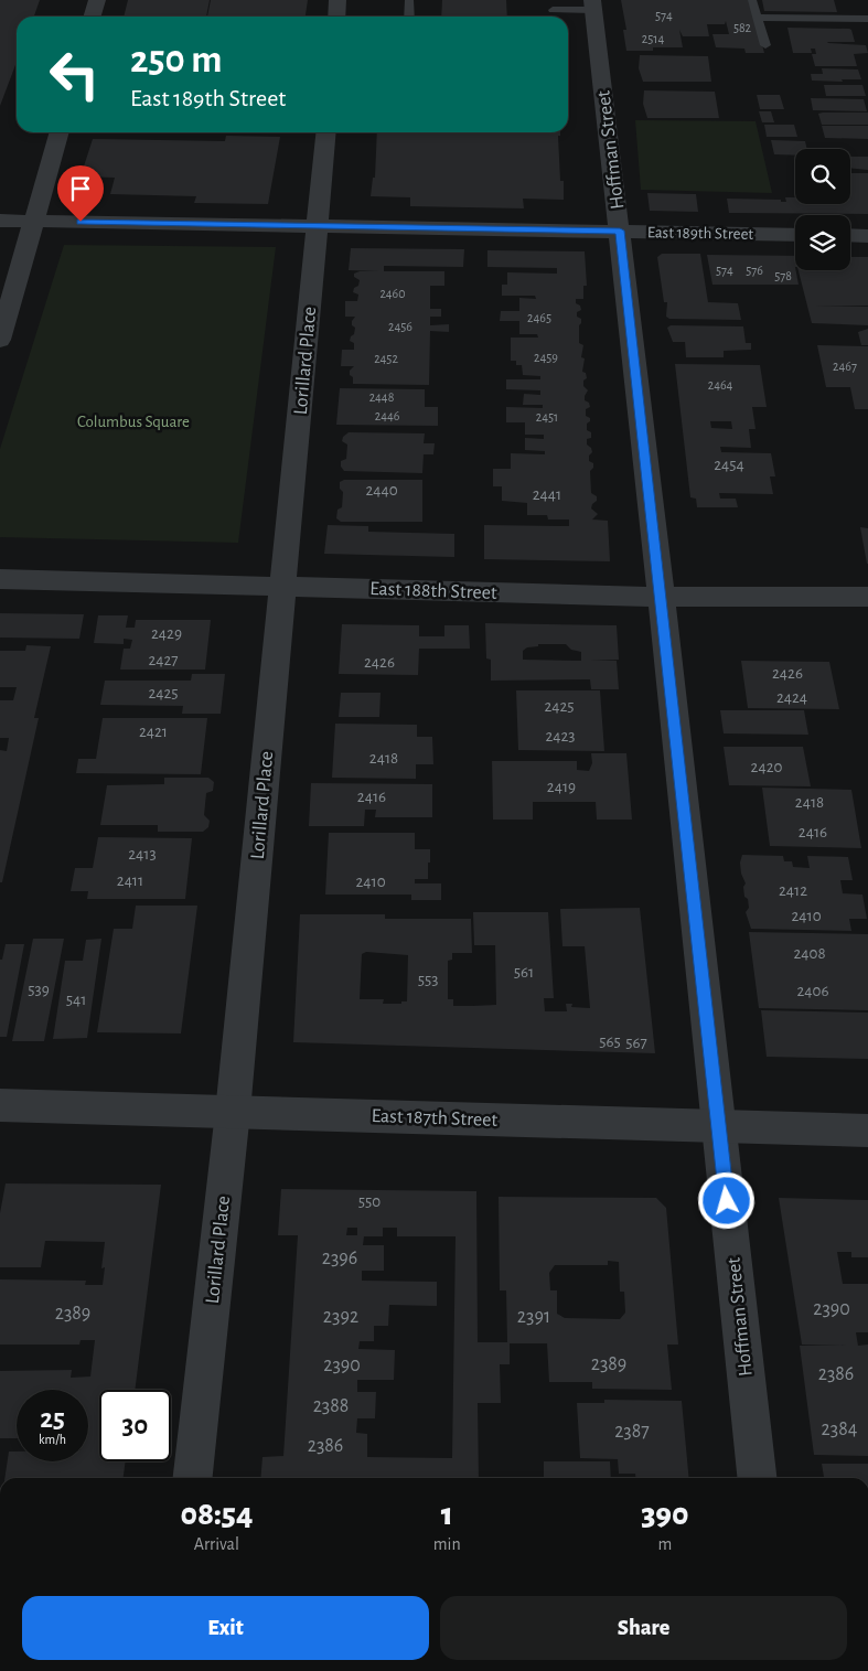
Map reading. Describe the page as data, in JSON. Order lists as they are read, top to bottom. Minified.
{"streets":{"street":["Hoffman Street","East 189th Street","Lorillard Place","East 188th Street","East 187th Street"]},"crossings":[["Hoffman Street","East 189th Street"],["Hoffman Street","East 188th Street"],["Hoffman Street","East 187th Street"],["East 189th Street","Lorillard Place"],["Lorillard Place","East 188th Street"],["Lorillard Place","East 187th Street"]],"parks":["Columbus Square"],"house_numbers":["574","582","2514","574","576","578","2460","2465","2456","2459","2452","2467","2464","2448","2446","2451","2454","2440","2441","2429","2427","2426","2426","2425","2424","2425","2421","2423","2418","2420","2419","2416","2418","2416","2413","2411","2410","2412","2410","2408","561","553","539","2406","541","565","567","550","2396","2390","2389","2392","2391","2389","2390","2386","2388","2384","2387","2386"],"page":{"turn":["250 m","East 189th Street"],"speed":"25 km/h","limit":"30","eta":["08:54","Arrival","1","min","390","m"],"buttons":["Exit","Share"]}}
